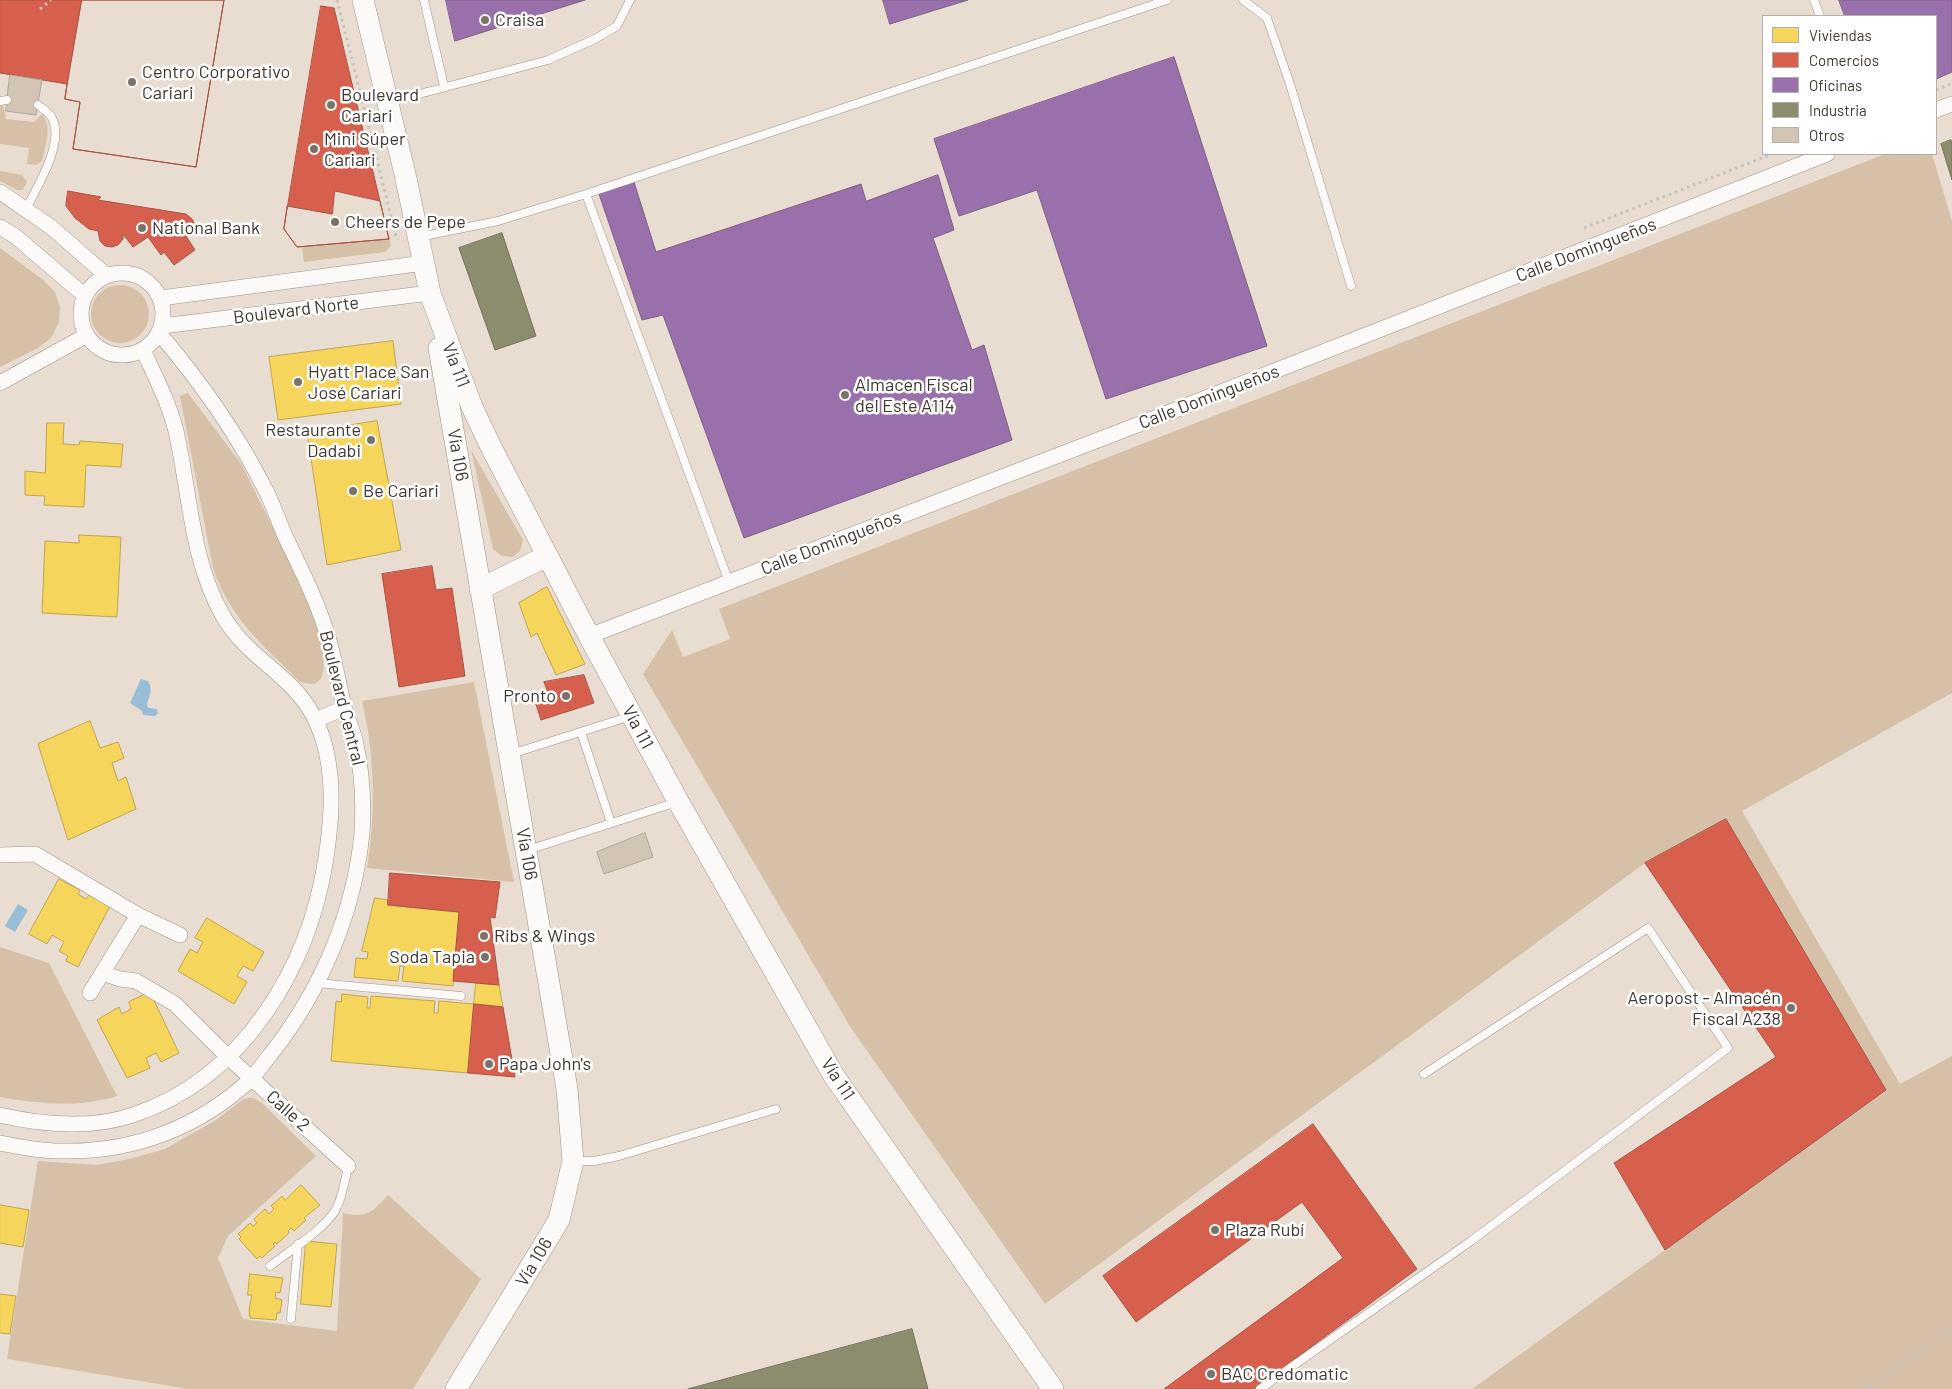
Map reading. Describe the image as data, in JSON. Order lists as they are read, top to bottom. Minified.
{"streets":{"main road":["Vía 111","Vía 106"],"street":["Calle Domingueños","Boulevard Norte","Boulevard Central","Calle 2"]},"crossings":[["Calle Domingueños","Vía 111"],["Boulevard Norte","Vía 111"],["Boulevard Norte","Vía 106"],["Boulevard Norte","Boulevard Central"],["Vía 111","Vía 106"],["Boulevard Central","Calle 2"]],"places":["Craisa","Centro Corporativo Cariari","Boulevard Cariari","Mini Súper Cariari","Cheers de Pepe","National Bank","Hyatt Place San José Cariari","Almacen Fiscal del Este A114","Restaurante Dadabi","Be Cariari","Pronto","Ribs & Wings","Soda Tapia","Aeropost - Almacén Fiscal A238","Papa John's","Plaza Rubí","BAC Credomatic"],"legend":["Viviendas","Comercios","Oficinas","Industria","Otros"]}
